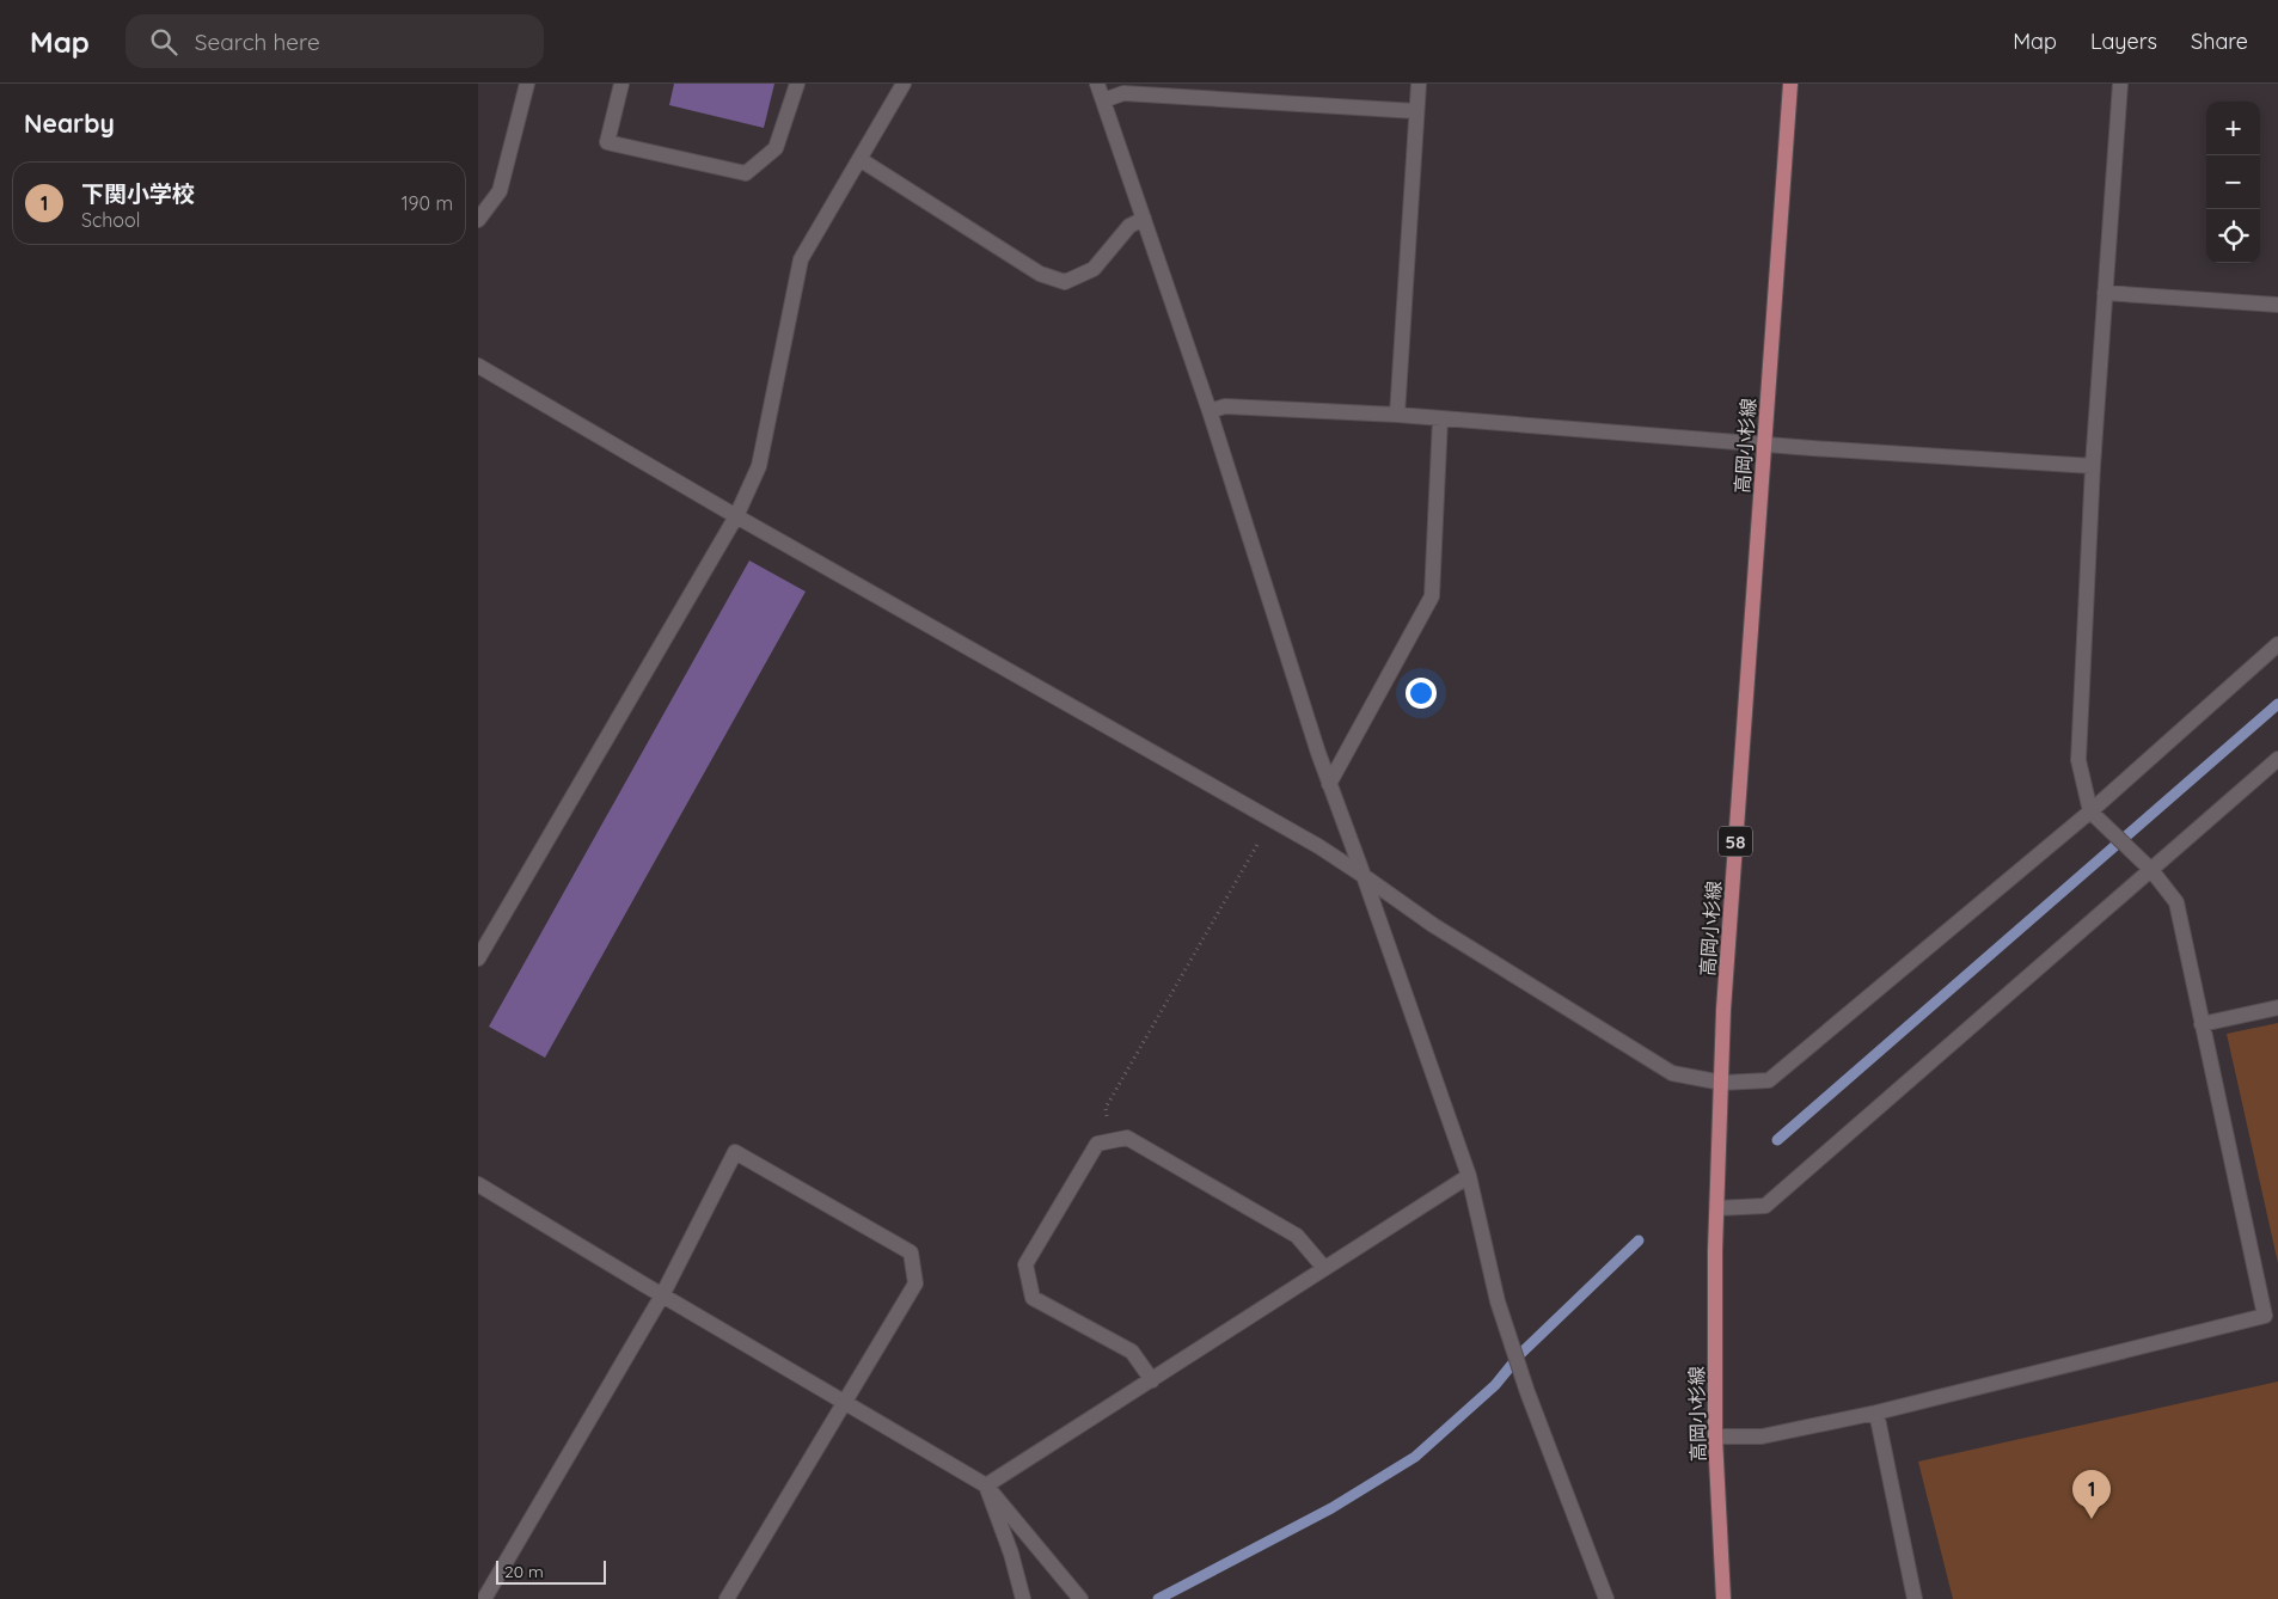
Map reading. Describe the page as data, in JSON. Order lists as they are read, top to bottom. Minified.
{"streets":{"main road":["高岡小杉線","58"]},"scale_bar":"20 m","page":{"header":"Map","search":"Search here","nav":["Map","Layers","Share"],"heading":"Nearby","map_buttons":["+","−"],"list":[{"mark":"1","name":"下関小学校","note":"School","value":"190 m"}],"pins":"1","scale":"20 m"}}
